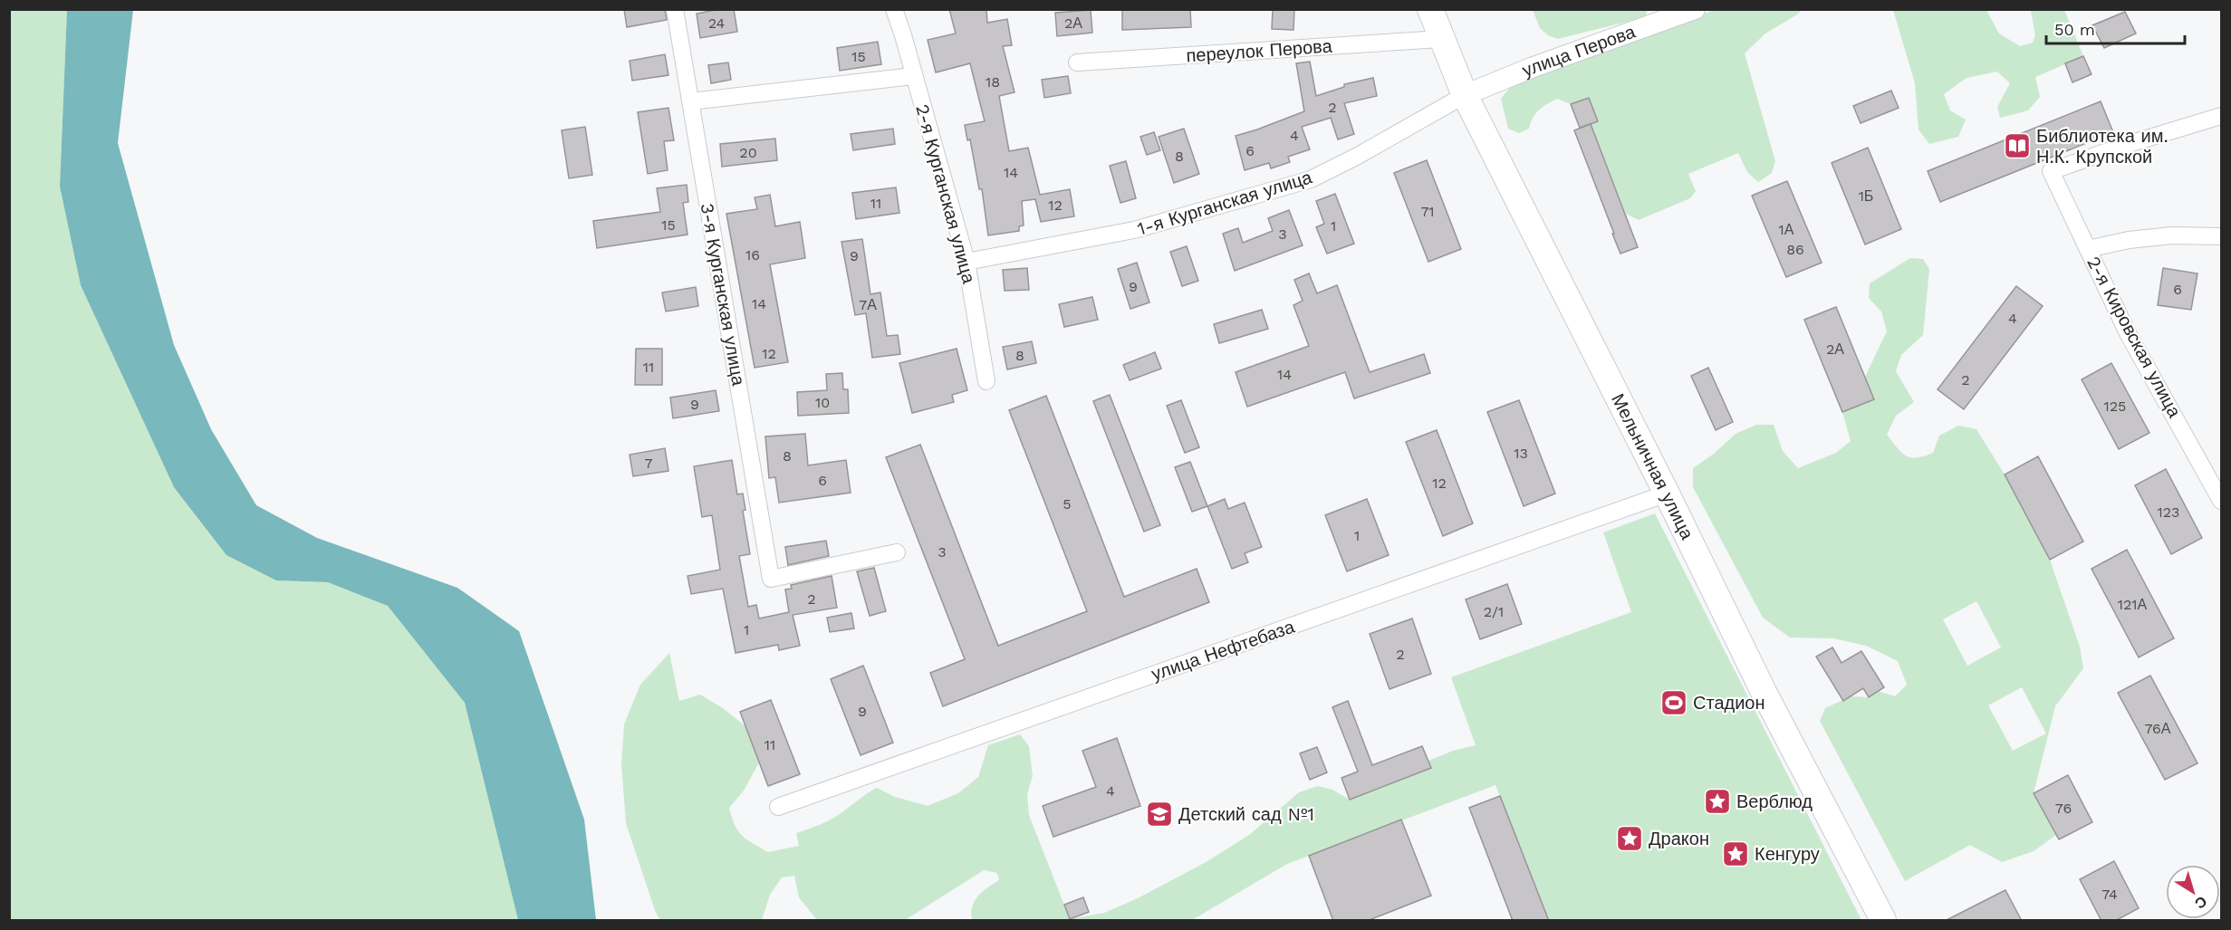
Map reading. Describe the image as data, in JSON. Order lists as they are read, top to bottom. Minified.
{"streets":{"main road":["Мельничная улица"],"street":["переулок Перова","улица Перова","2-я Курганская улица","1-я Курганская улица","3-я Курганская улица","2-я Кировская улица","улица Нефтебаза"]},"crossings":[["переулок Перова","Мельничная улица"],["улица Перова","1-я Курганская улица"],["улица Перова","Мельничная улица"],["2-я Курганская улица","1-я Курганская улица"],["1-я Курганская улица","Мельничная улица"],["Мельничная улица","улица Нефтебаза"]],"places":{"library":["Библиотека им. Н.К. Крупской"],"sports":["Стадион"],"place":["Верблюд","Дракон","Кенгуру"],"school or university":["Детский сад №1"]},"house_numbers":["24","2А","15","18","2","4","6","20","8","14","1Б","11","12","71","15","1","1А","3","86","16","9","9","6","14","7А","4","2А","12","8","11","14","2","10","9","125","13","8","7","6","12","5","123","1","3","2","121А","2/1","1","2","9","76А","11","4","76","74"],"scale_bar":"50 m","north":"bottom right"}
